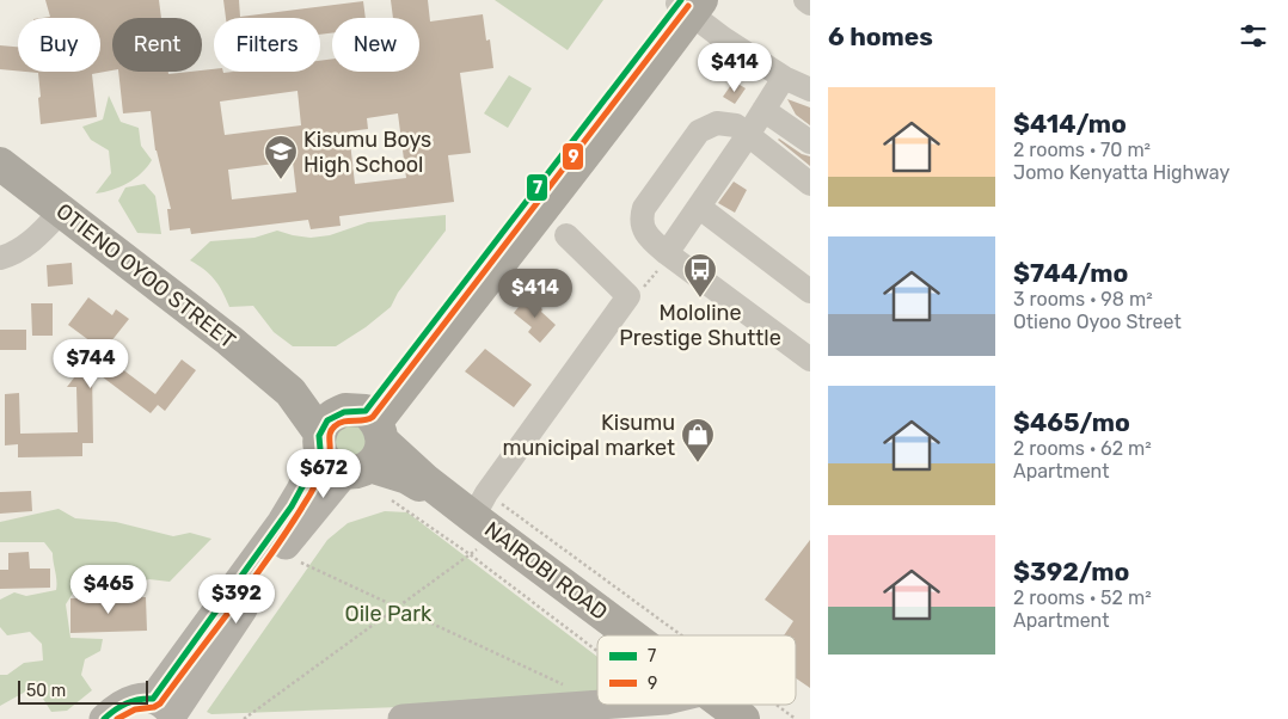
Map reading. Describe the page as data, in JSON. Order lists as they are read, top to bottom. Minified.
{"streets":{"highway":["OTIENO OYOO STREET","NAIROBI ROAD"]},"crossings":[["OTIENO OYOO STREET","NAIROBI ROAD"]],"parks":["Oile Park"],"places":{"school or university":["Kisumu Boys High School"],"bus stop":["Mololine Prestige Shuttle"],"shop":["Kisumu municipal market"]},"lines":["transit line 7","transit line 9"],"legend":["7","9"],"scale_bar":"50 m","page":{"heading":"6 homes","chip":["Buy","Rent","Filters","New"],"price":["$414","$414","$744","$672","$465","$392"],"list":[{"name":"$414/mo","note":"2 rooms · 70 m² · Jomo Kenyatta Highway"},{"name":"$744/mo","note":"3 rooms · 98 m² · Otieno Oyoo Street"},{"name":"$465/mo","note":"2 rooms · 62 m² · Apartment"},{"name":"$392/mo","note":"2 rooms · 52 m² · Apartment"}],"scale":"50 m"}}
